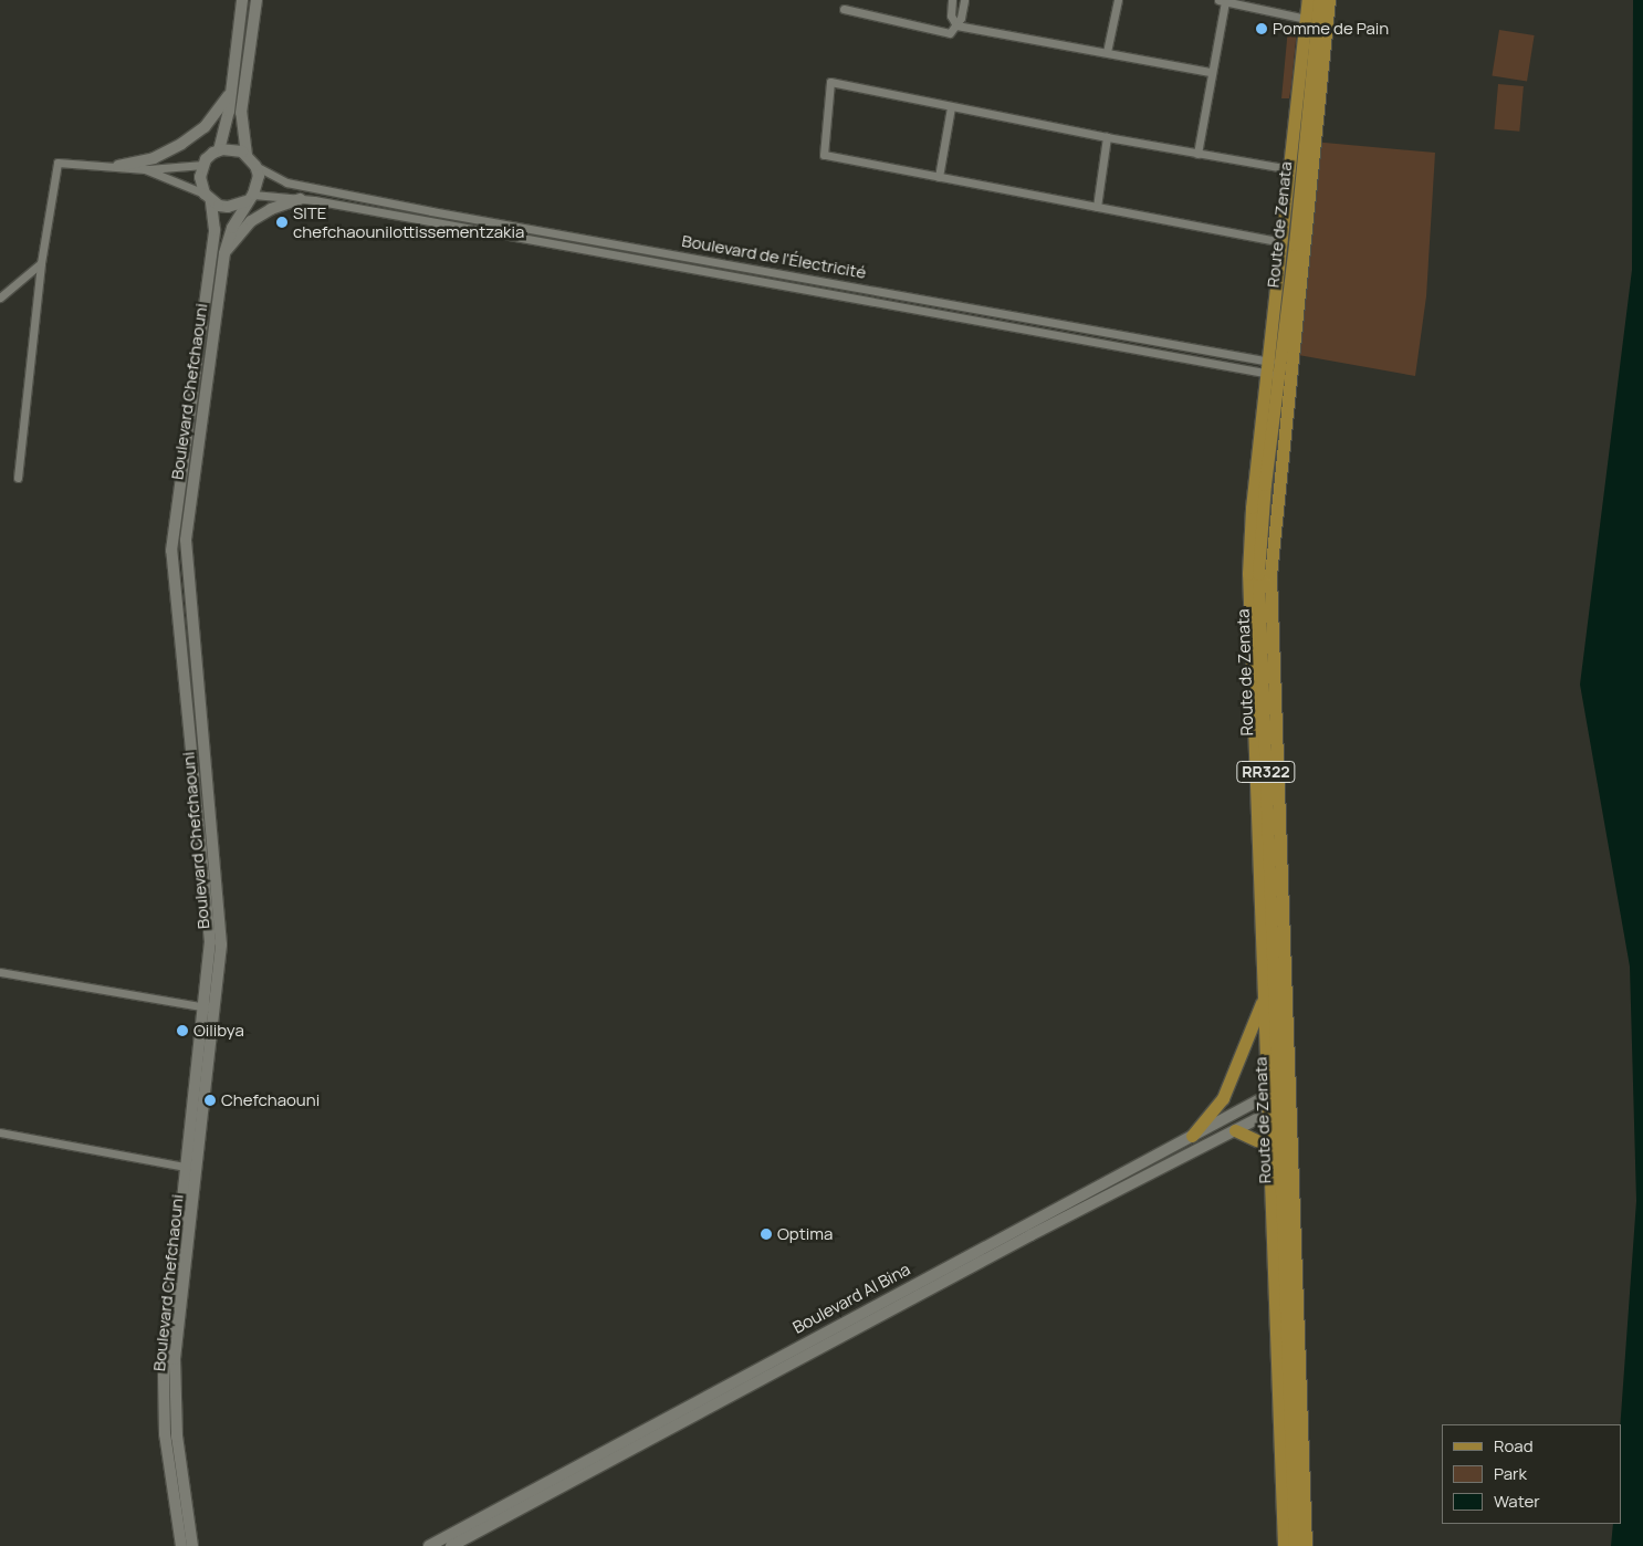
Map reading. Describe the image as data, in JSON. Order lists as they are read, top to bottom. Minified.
{"streets":{"main road":["Route de Zenata","RR322"],"street":["Boulevard de l'Électricité","Boulevard Chefchaouni","Boulevard Al Bina"]},"crossings":[["Route de Zenata","Boulevard de l'Électricité"],["Route de Zenata","Boulevard Al Bina"],["Boulevard de l'Électricité","Boulevard Chefchaouni"]],"places":["Pomme de Pain","SITE chefchaounilottissementzakia","Oilibya","Chefchaouni","Optima"],"legend":["Road","Park","Water"]}
